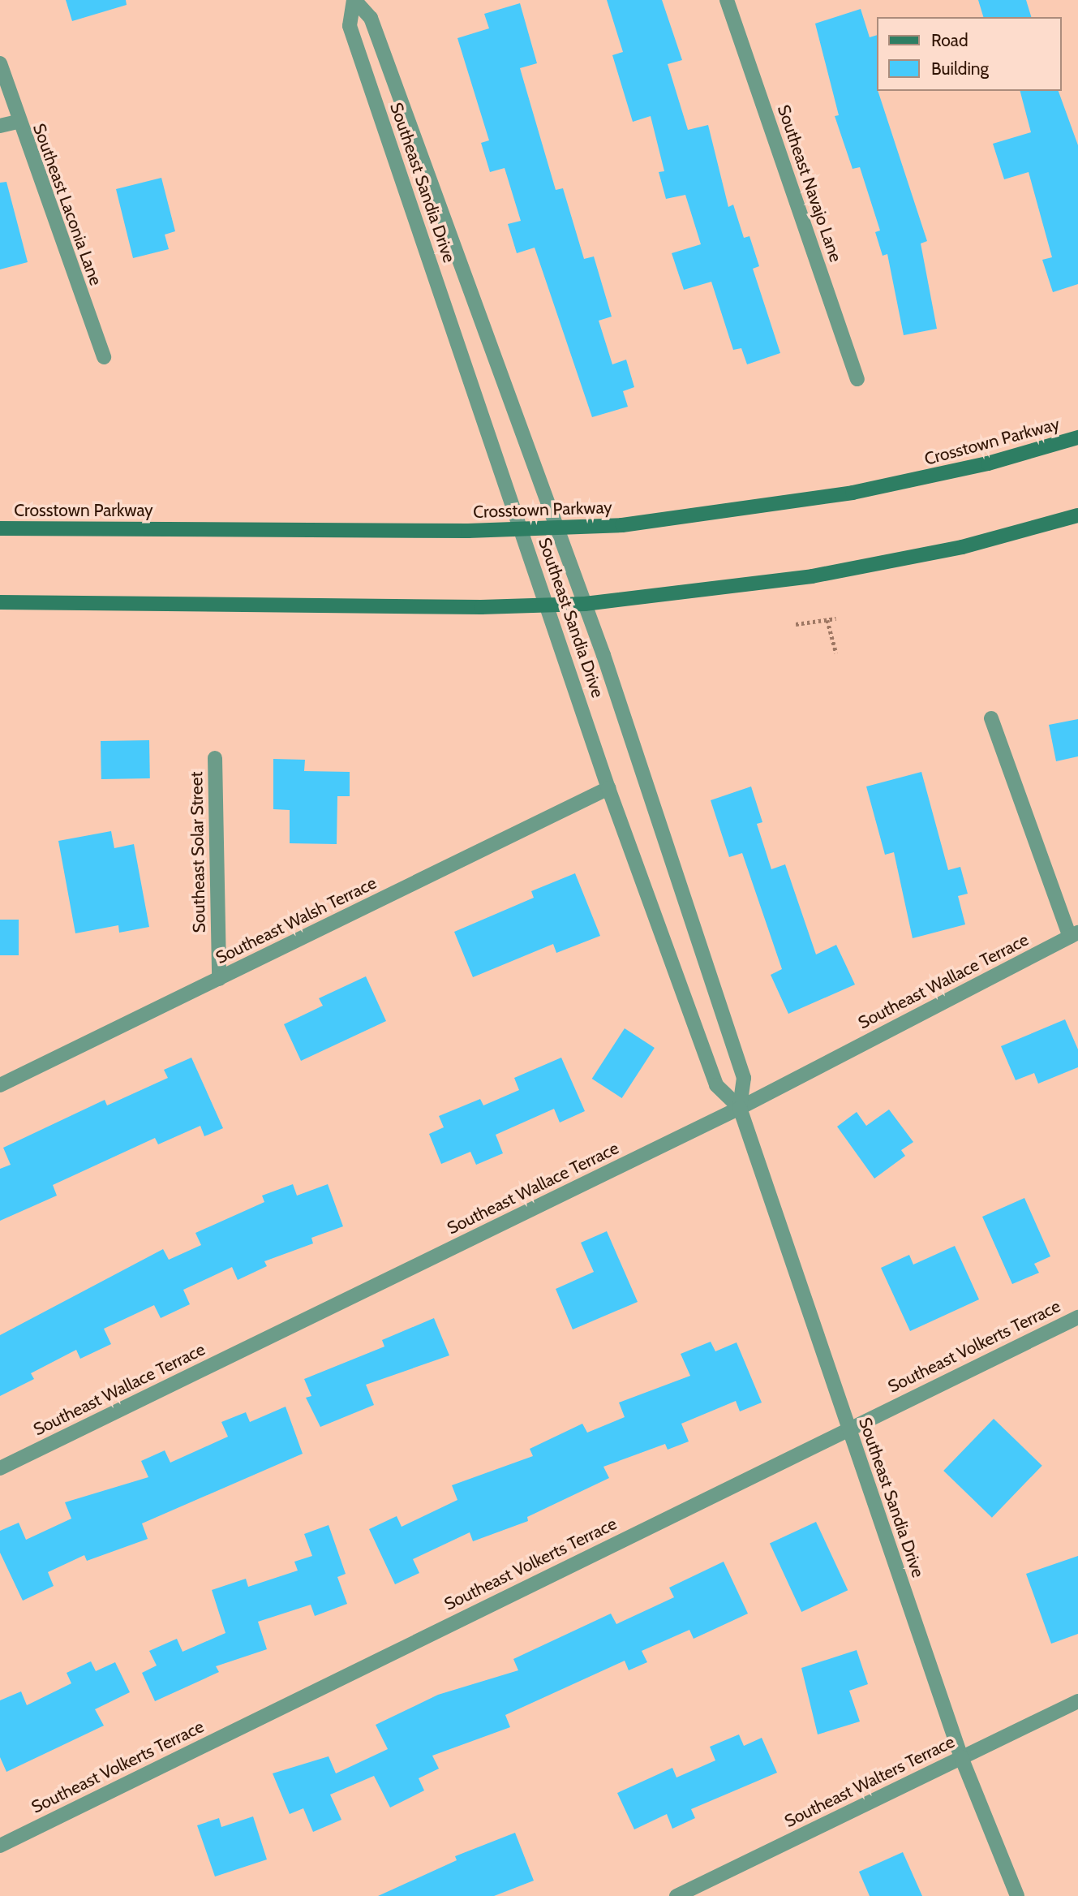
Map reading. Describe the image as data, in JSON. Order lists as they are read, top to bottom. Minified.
{"streets":{"main road":["Crosstown Parkway"],"street":["Southeast Sandia Drive","Southeast Navajo Lane","Southeast Laconia Lane","Southeast Solar Street","Southeast Walsh Terrace","Southeast Wallace Terrace","Southeast Volkerts Terrace","Southeast Walters Terrace"]},"crossings":[["Southeast Sandia Drive","Crosstown Parkway"],["Southeast Sandia Drive","Southeast Walsh Terrace"],["Southeast Sandia Drive","Southeast Wallace Terrace"],["Southeast Sandia Drive","Southeast Volkerts Terrace"],["Southeast Sandia Drive","Southeast Walters Terrace"],["Southeast Solar Street","Southeast Walsh Terrace"]],"legend":["Road","Building"]}
